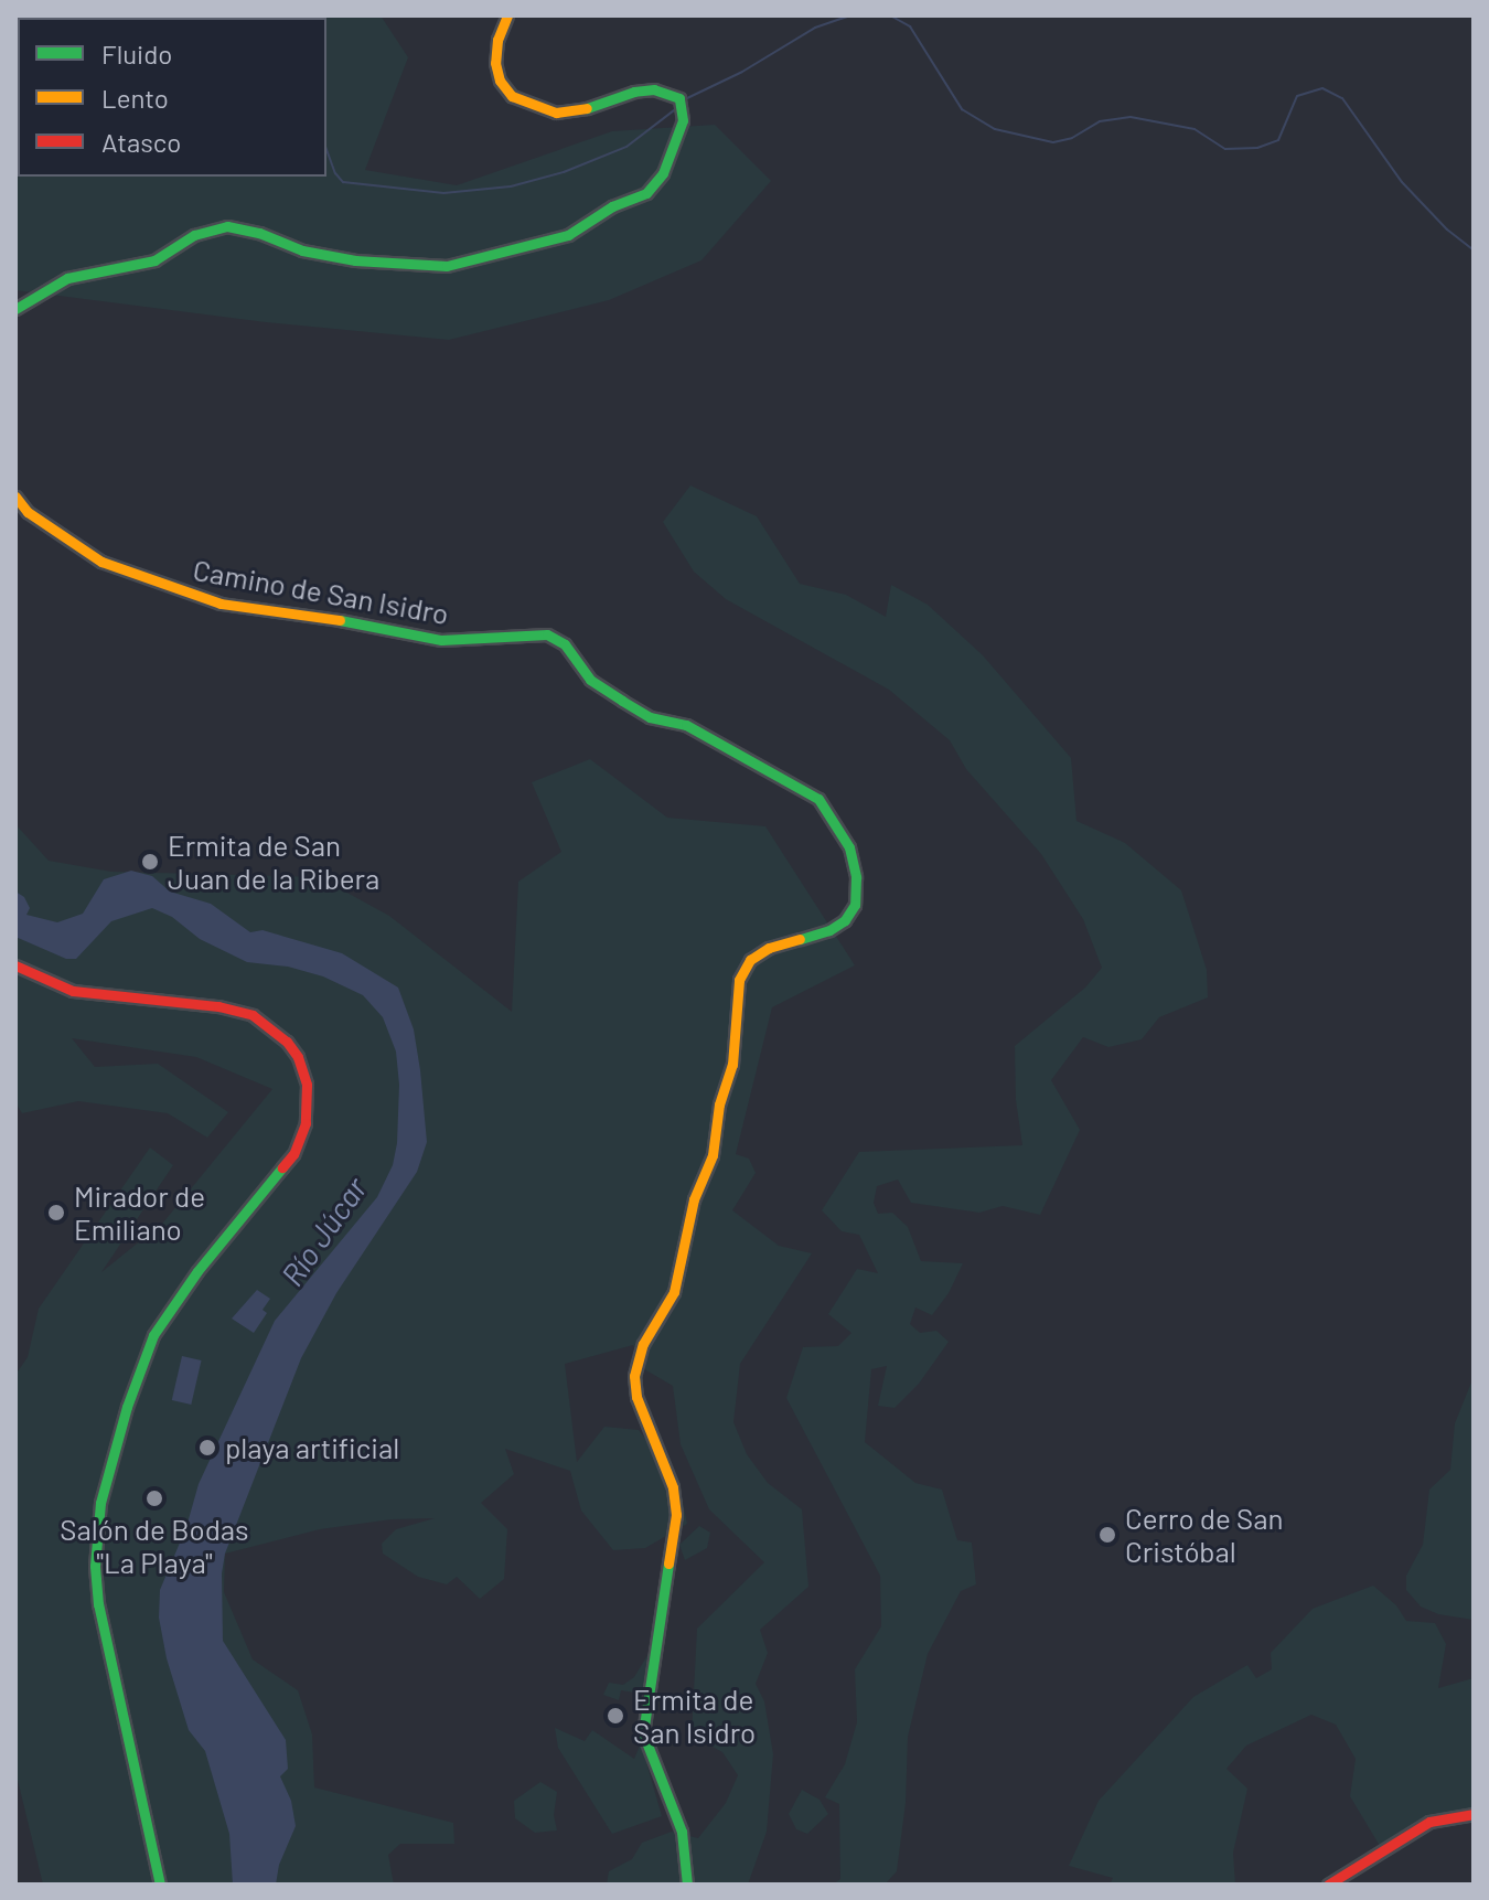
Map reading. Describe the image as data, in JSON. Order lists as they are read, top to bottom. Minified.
{"streets":{"street":["Camino de San Isidro"]},"water":["Río Júcar"],"places":["Ermita de San Juan de la Ribera","Mirador de Emiliano","playa artificial","Salón de Bodas \"La Playa\"","Cerro de San Cristóbal","Ermita de San Isidro"],"legend":["Fluido","Lento","Atasco"]}
